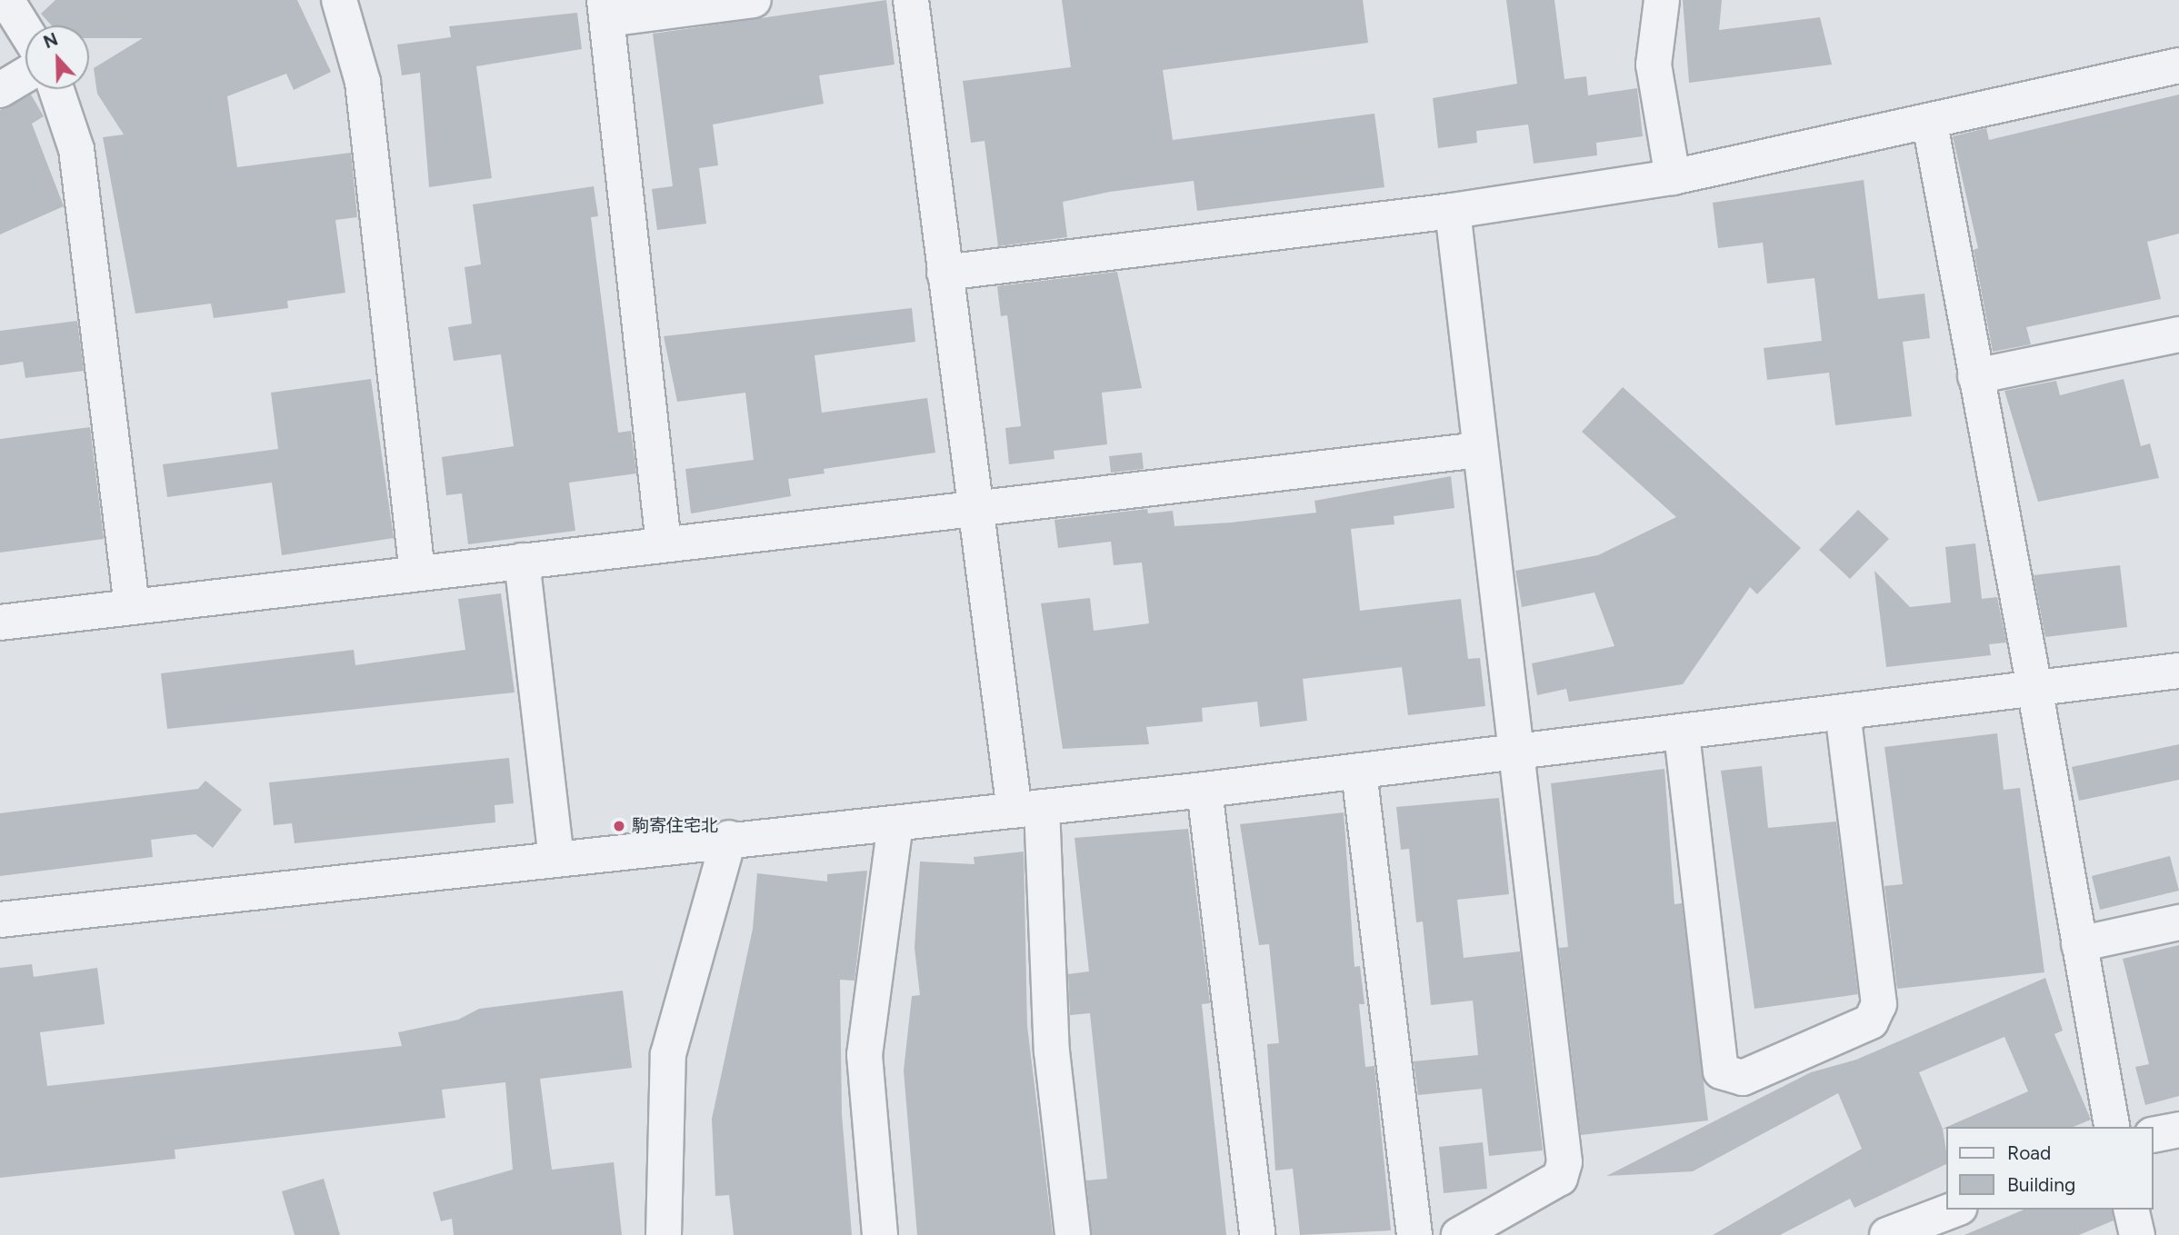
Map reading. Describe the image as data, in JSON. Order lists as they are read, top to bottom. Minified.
{"places":["駒寄住宅北"],"legend":["Road","Building"],"north":"top"}
